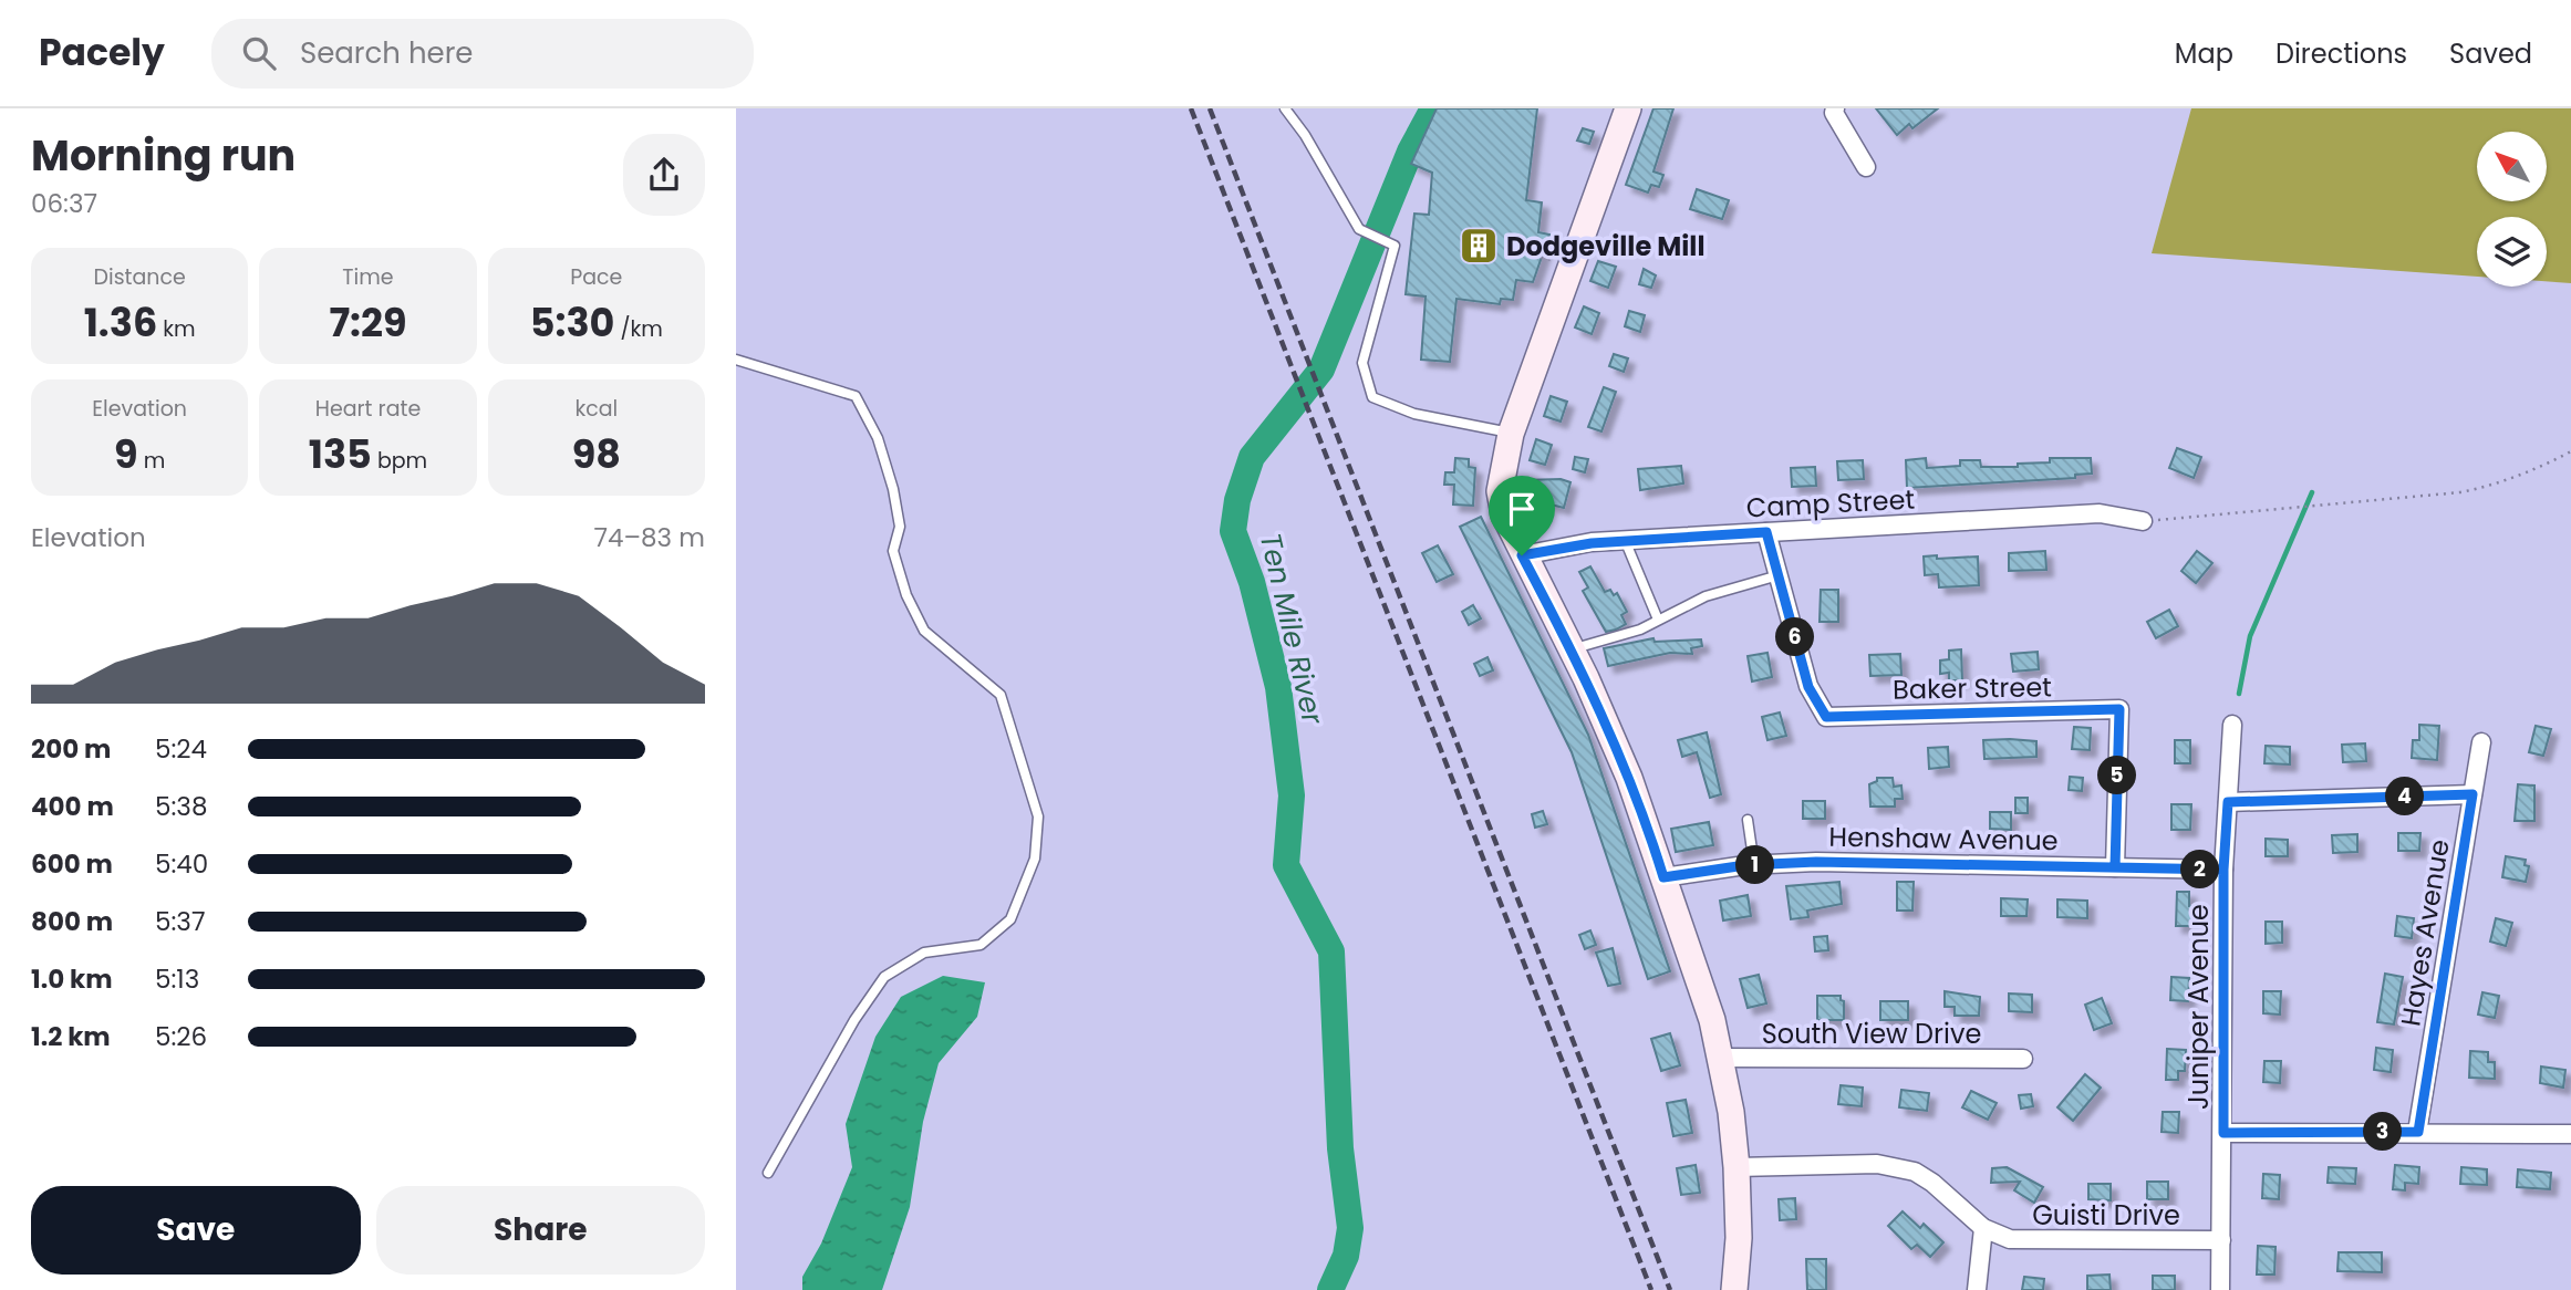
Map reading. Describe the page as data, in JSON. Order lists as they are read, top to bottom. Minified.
{"streets":{"street":["Camp Street","Baker Street","Henshaw Avenue","Hayes Avenue","Juniper Avenue","South View Drive","Guisti Drive"]},"crossings":[["Baker Street","Henshaw Avenue"],["Henshaw Avenue","Juniper Avenue"],["Juniper Avenue","Guisti Drive"]],"water":["Ten Mile River"],"places":{"building":["Dodgeville Mill"]},"north":"top left","page":{"header":"Pacely","search":"Search here","nav":["Map","Directions","Saved"],"heading":["Morning run","06:37"],"stats":[["Distance","1.36 km"],["Time","7:29"],["Pace","5:30 /km"],["Elevation","9 m"],["Heart rate","135 bpm"],["kcal","98"]],"chart":["Elevation","74–83 m"],"pins":["6","5","4","1","2","3"],"list":[{"name":"200 m","note":"5:24"},{"name":"400 m","note":"5:38"},{"name":"600 m","note":"5:40"},{"name":"800 m","note":"5:37"},{"name":"1.0 km","note":"5:13"},{"name":"1.2 km","note":"5:26"}],"buttons":["Save","Share"]}}
